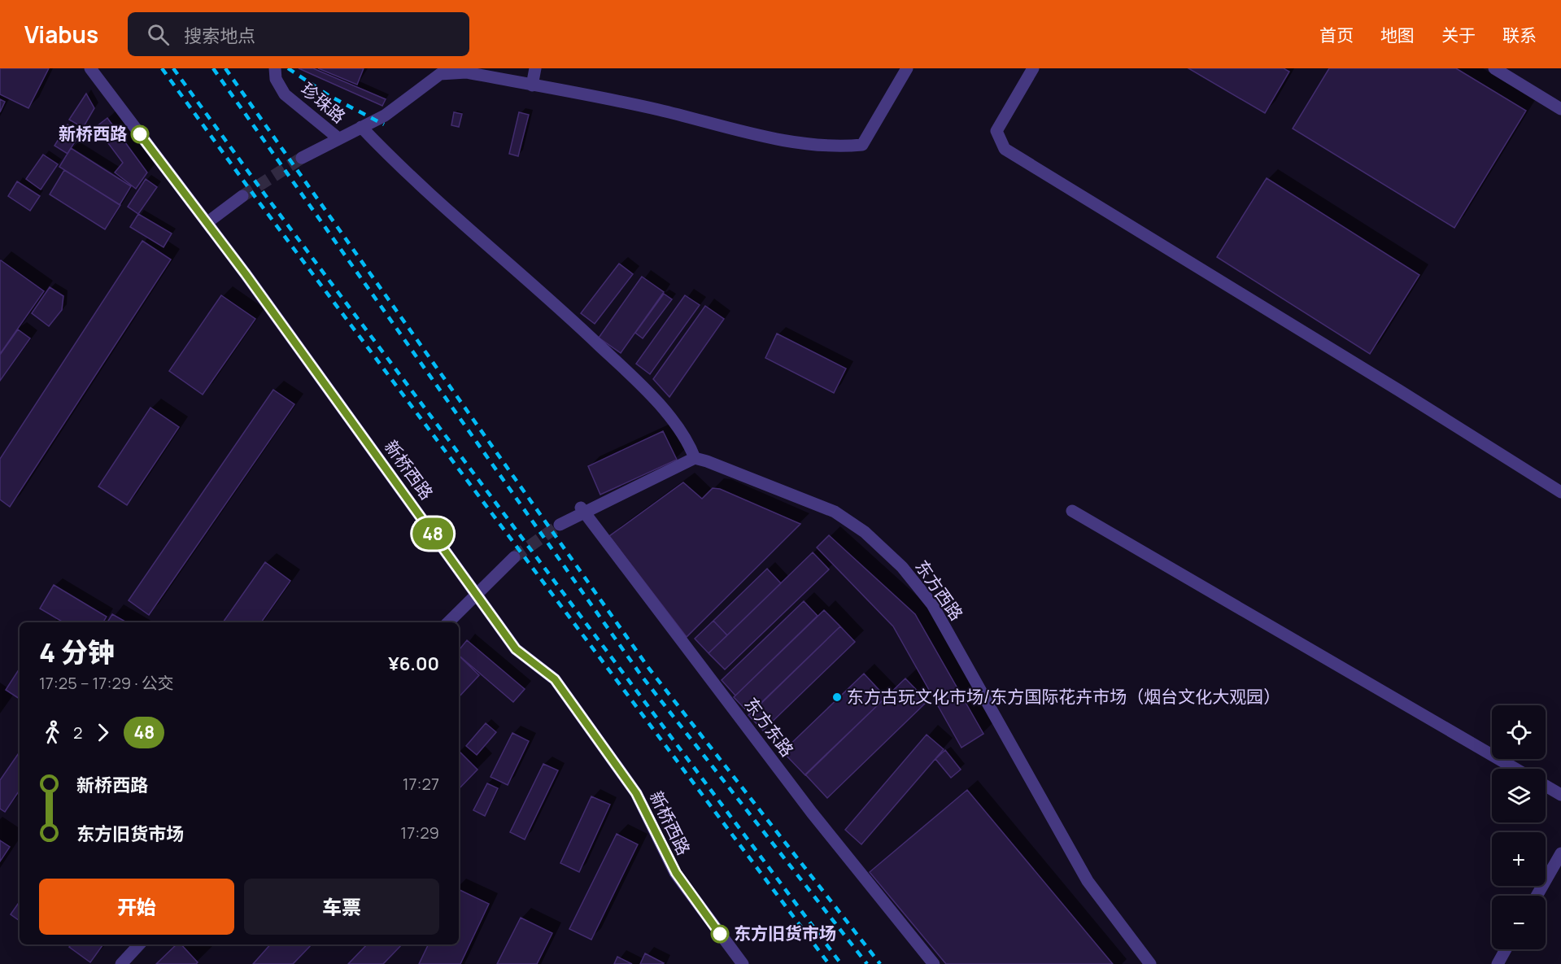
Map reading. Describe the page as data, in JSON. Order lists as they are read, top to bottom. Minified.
{"streets":{"street":["珍珠路","新桥西路","东方西路","东方东路"]},"places":["新桥西路","东方古玩文化市场/东方国际花卉市场（烟台文化大观园）","东方旧货市场"],"lines":["bus line 48"],"page":{"header":"Viabus","search":"搜索地点","nav":["首页","地图","关于","联系"],"on_map":"48","heading":["4 分钟","17:25 – 17:29 · 公交","¥6.00"],"map_buttons":["+","−"],"legs":["2","48"],"list":[{"name":"新桥西路","value":"17:27"},{"name":"东方旧货市场","value":"17:29"}],"buttons":["开始","车票"]}}
